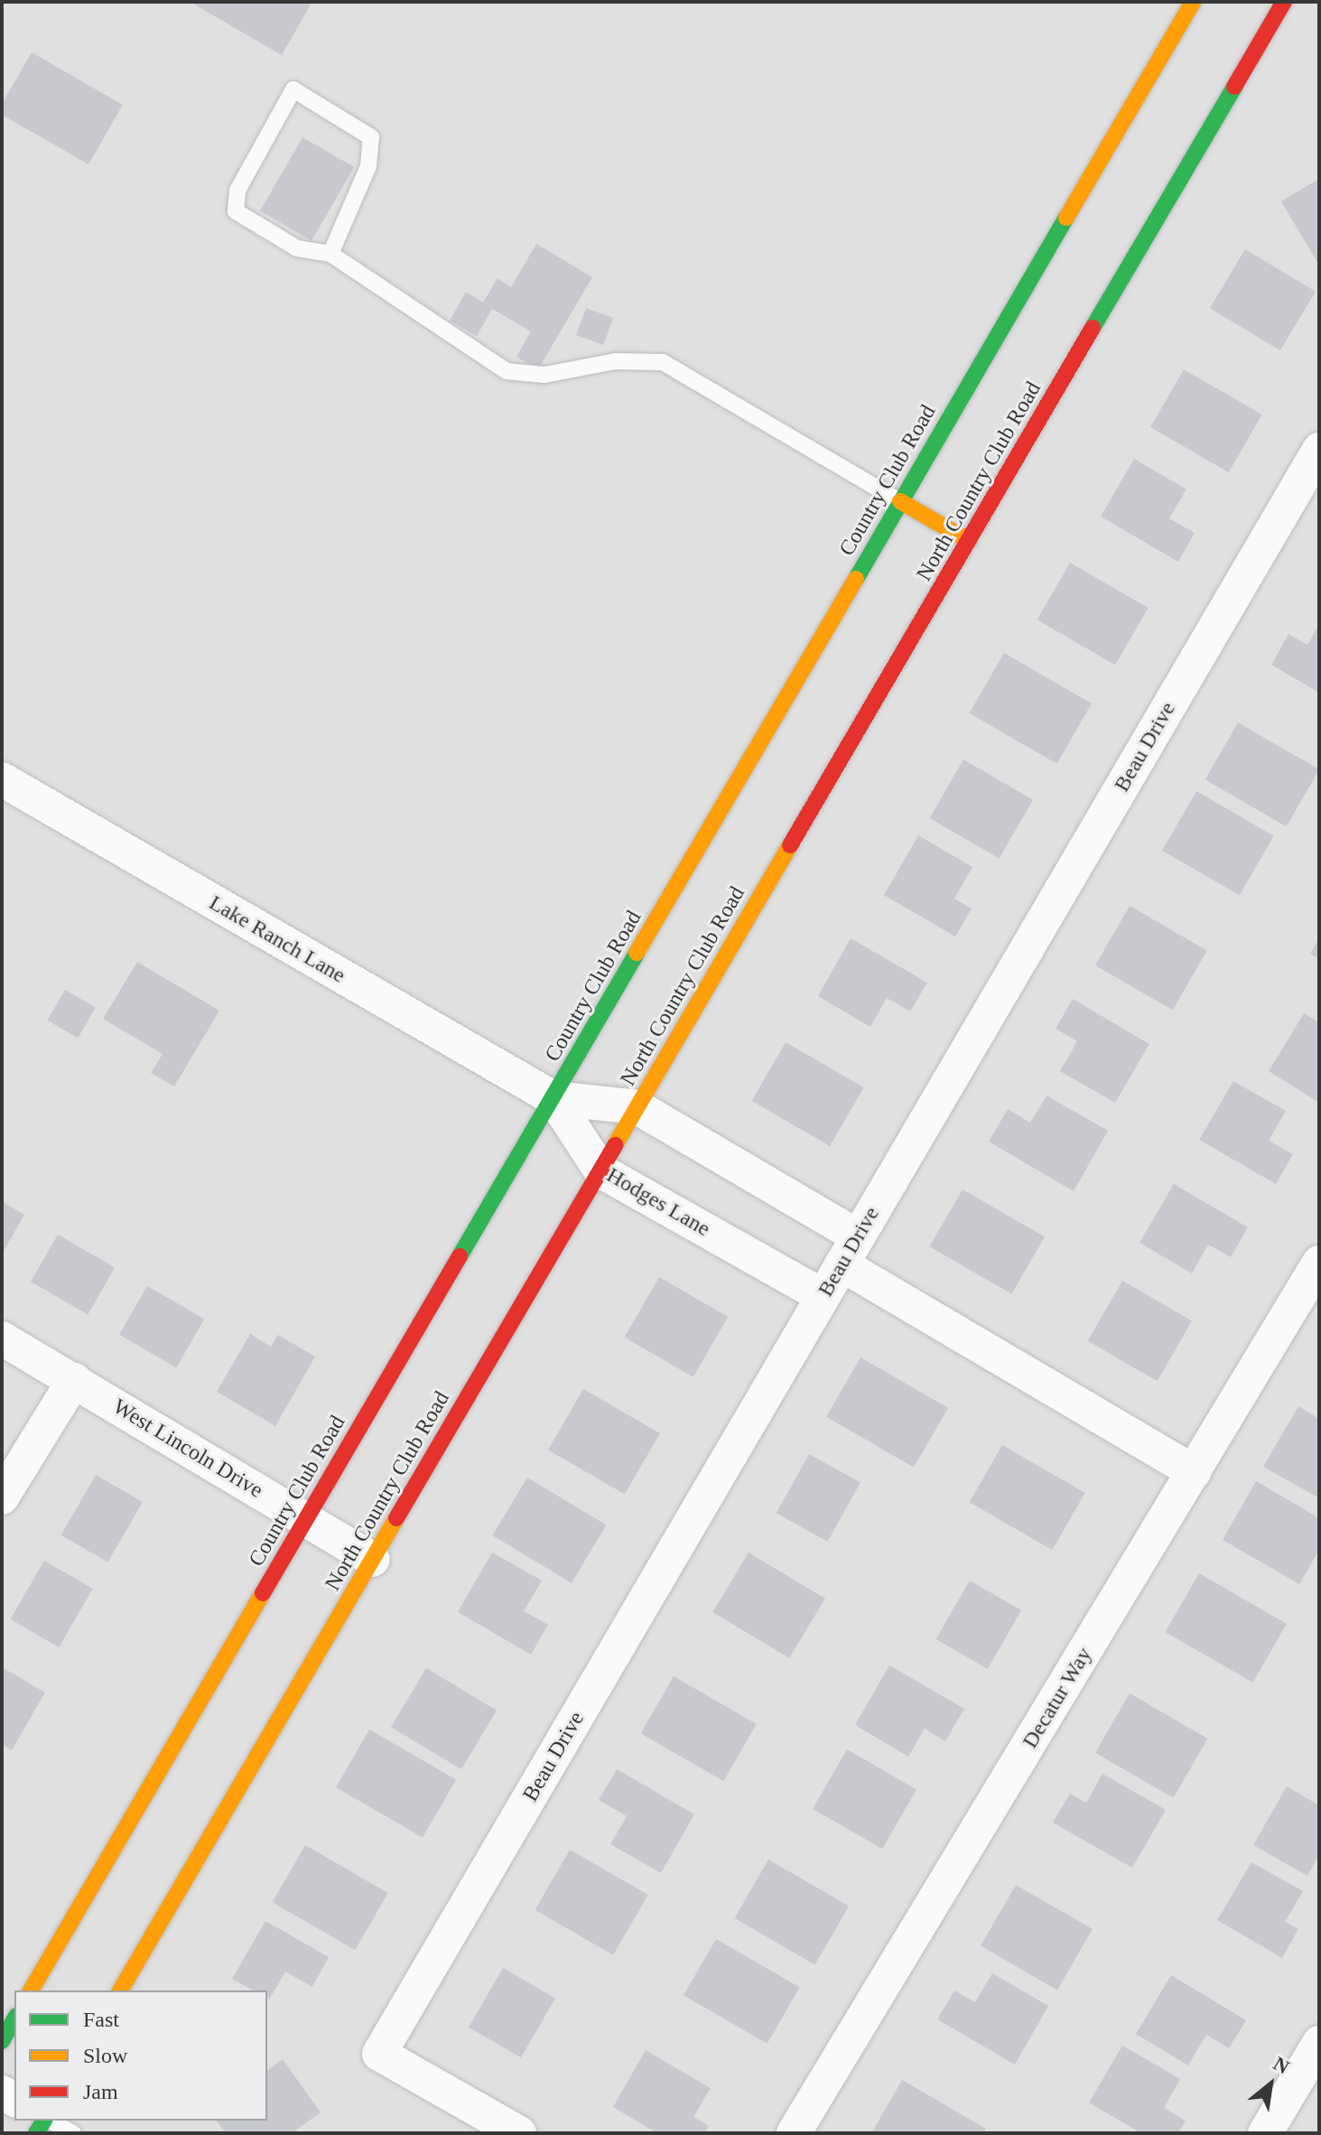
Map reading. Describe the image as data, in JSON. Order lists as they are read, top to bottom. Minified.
{"streets":{"main road":["Country Club Road","North Country Club Road"],"street":["Beau Drive","Lake Ranch Lane","Hodges Lane","West Lincoln Drive","Decatur Way"]},"crossings":[["Country Club Road","Lake Ranch Lane"],["Country Club Road","Hodges Lane"],["Country Club Road","West Lincoln Drive"],["North Country Club Road","Hodges Lane"],["North Country Club Road","West Lincoln Drive"],["Beau Drive","Hodges Lane"],["Lake Ranch Lane","Hodges Lane"]],"legend":["Fast","Slow","Jam"],"north":"top right"}
